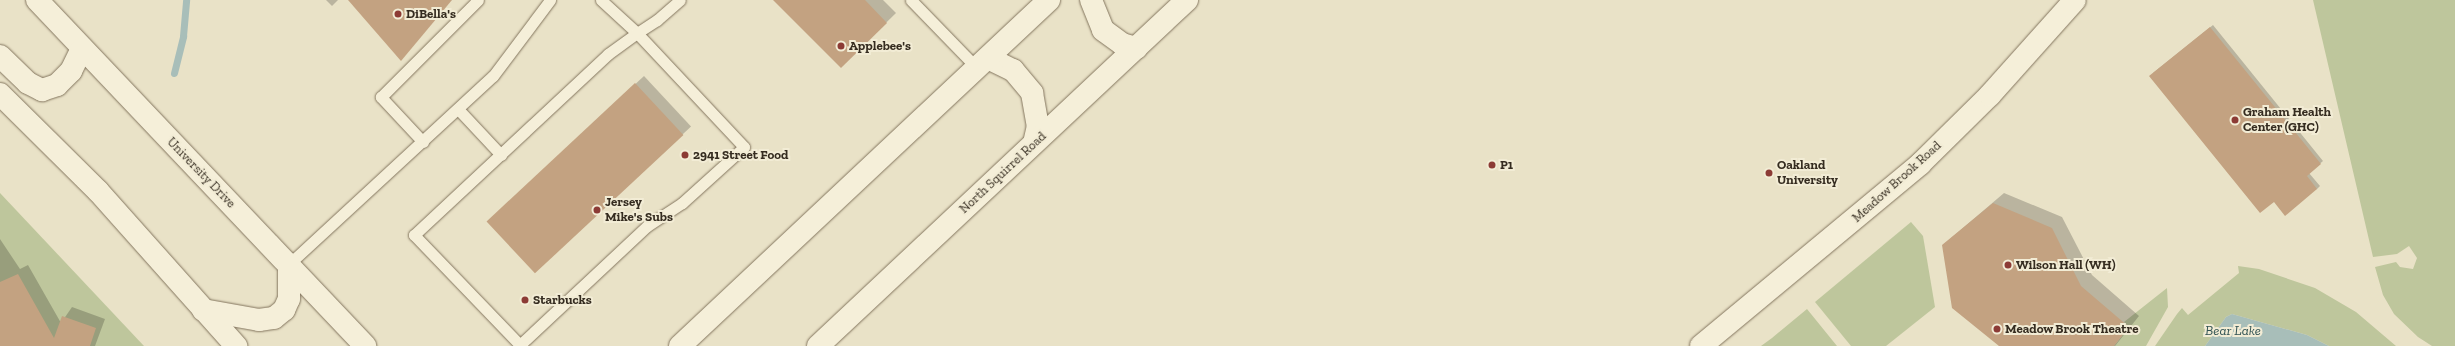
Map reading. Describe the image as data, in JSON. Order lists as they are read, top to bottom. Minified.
{"streets":{"main road":["University Drive","North Squirrel Road","Meadow Brook Road"]},"water":["Bear Lake"],"places":["DiBella's","Applebee's","Graham Health Center (GHC)","2941 Street Food","P1","Oakland University","Jersey Mike's Subs","Wilson Hall (WH)","Starbucks","Meadow Brook Theatre"]}
